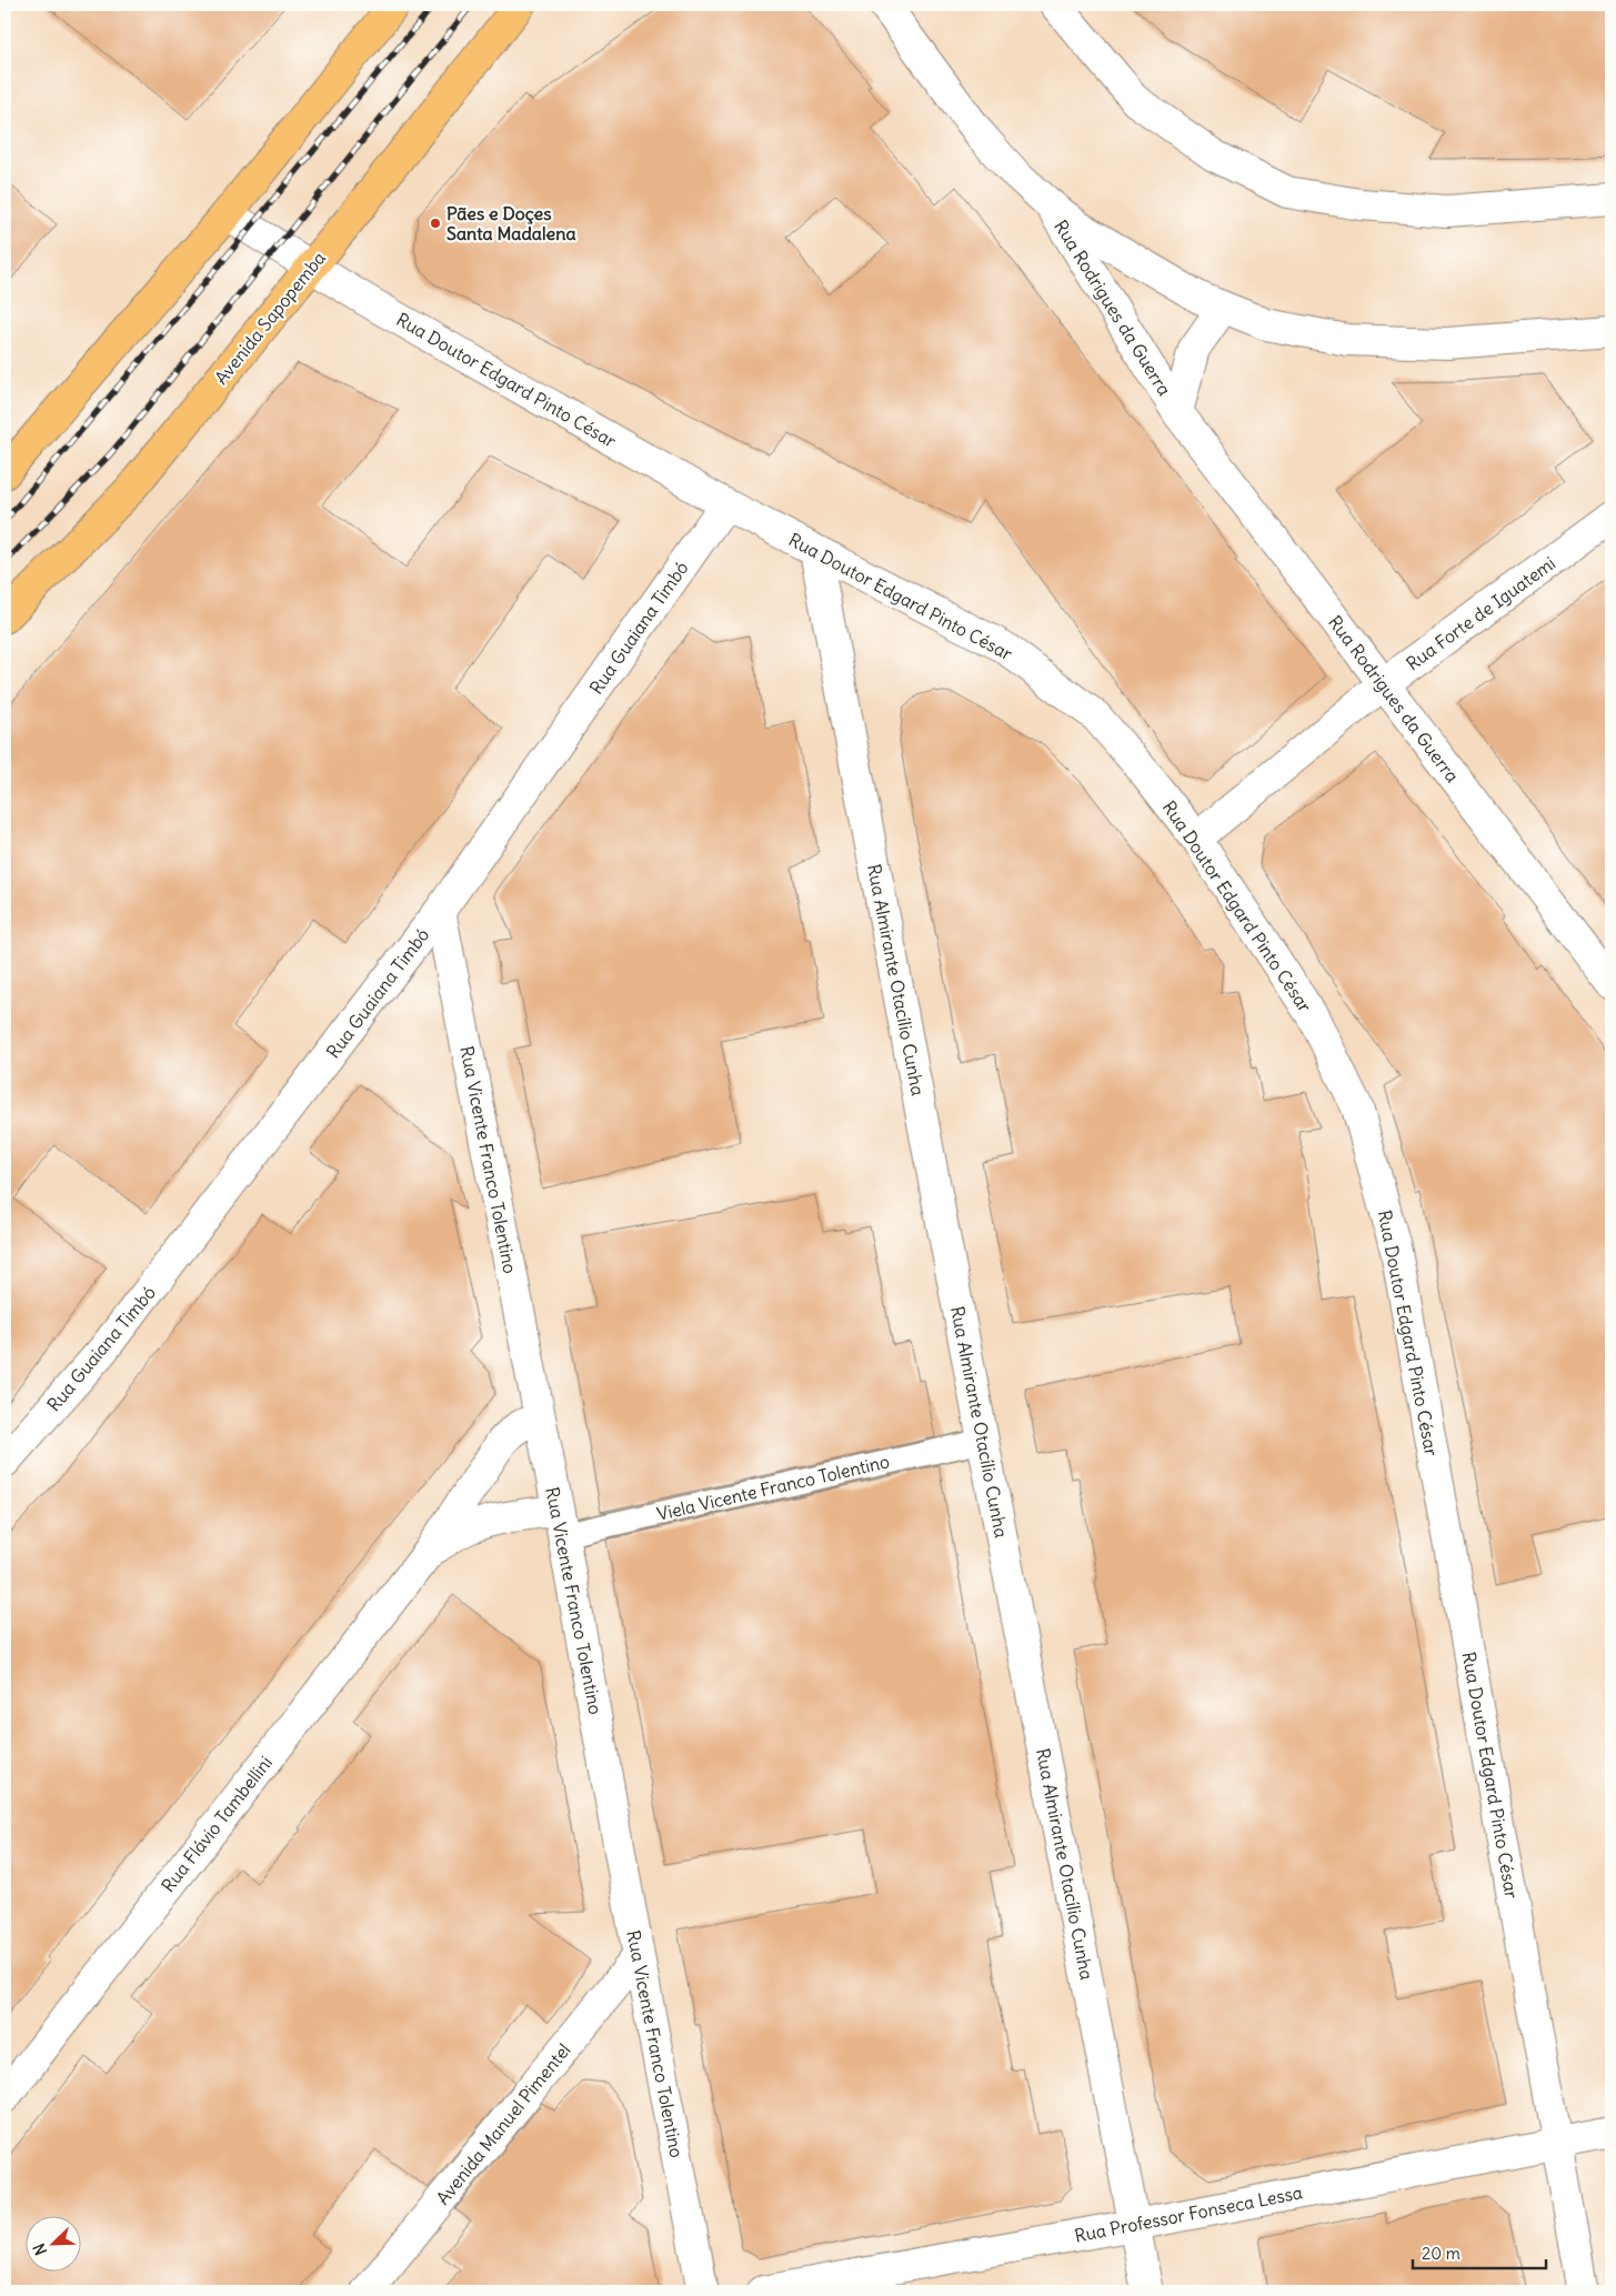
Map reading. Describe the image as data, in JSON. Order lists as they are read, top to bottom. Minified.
{"streets":{"main road":["Avenida Sapopemba"],"street":["Rua Rodrigues da Guerra","Rua Doutor Edgard Pinto César","Rua Forte de Iguatemi","Rua Guaiana Timbó","Rua Almirante Otacílio Cunha","Rua Vicente Franco Tolentino","Rua Flávio Tambellini","Avenida Manuel Pimentel","Rua Professor Fonseca Lessa"],"lane":["Viela Vicente Franco Tolentino"]},"crossings":[["Rua Rodrigues da Guerra","Rua Forte de Iguatemi"],["Avenida Sapopemba","Rua Doutor Edgard Pinto César"],["Rua Doutor Edgard Pinto César","Rua Forte de Iguatemi"],["Rua Doutor Edgard Pinto César","Rua Guaiana Timbó"],["Rua Doutor Edgard Pinto César","Rua Almirante Otacílio Cunha"],["Rua Doutor Edgard Pinto César","Rua Professor Fonseca Lessa"],["Rua Guaiana Timbó","Rua Vicente Franco Tolentino"],["Rua Almirante Otacílio Cunha","Viela Vicente Franco Tolentino"],["Rua Almirante Otacílio Cunha","Rua Professor Fonseca Lessa"],["Rua Vicente Franco Tolentino","Viela Vicente Franco Tolentino"],["Rua Vicente Franco Tolentino","Rua Flávio Tambellini"],["Rua Vicente Franco Tolentino","Avenida Manuel Pimentel"],["Viela Vicente Franco Tolentino","Rua Flávio Tambellini"]],"places":["Pães e Doçes Santa Madalena"],"scale_bar":"20 m","north":"bottom left"}
